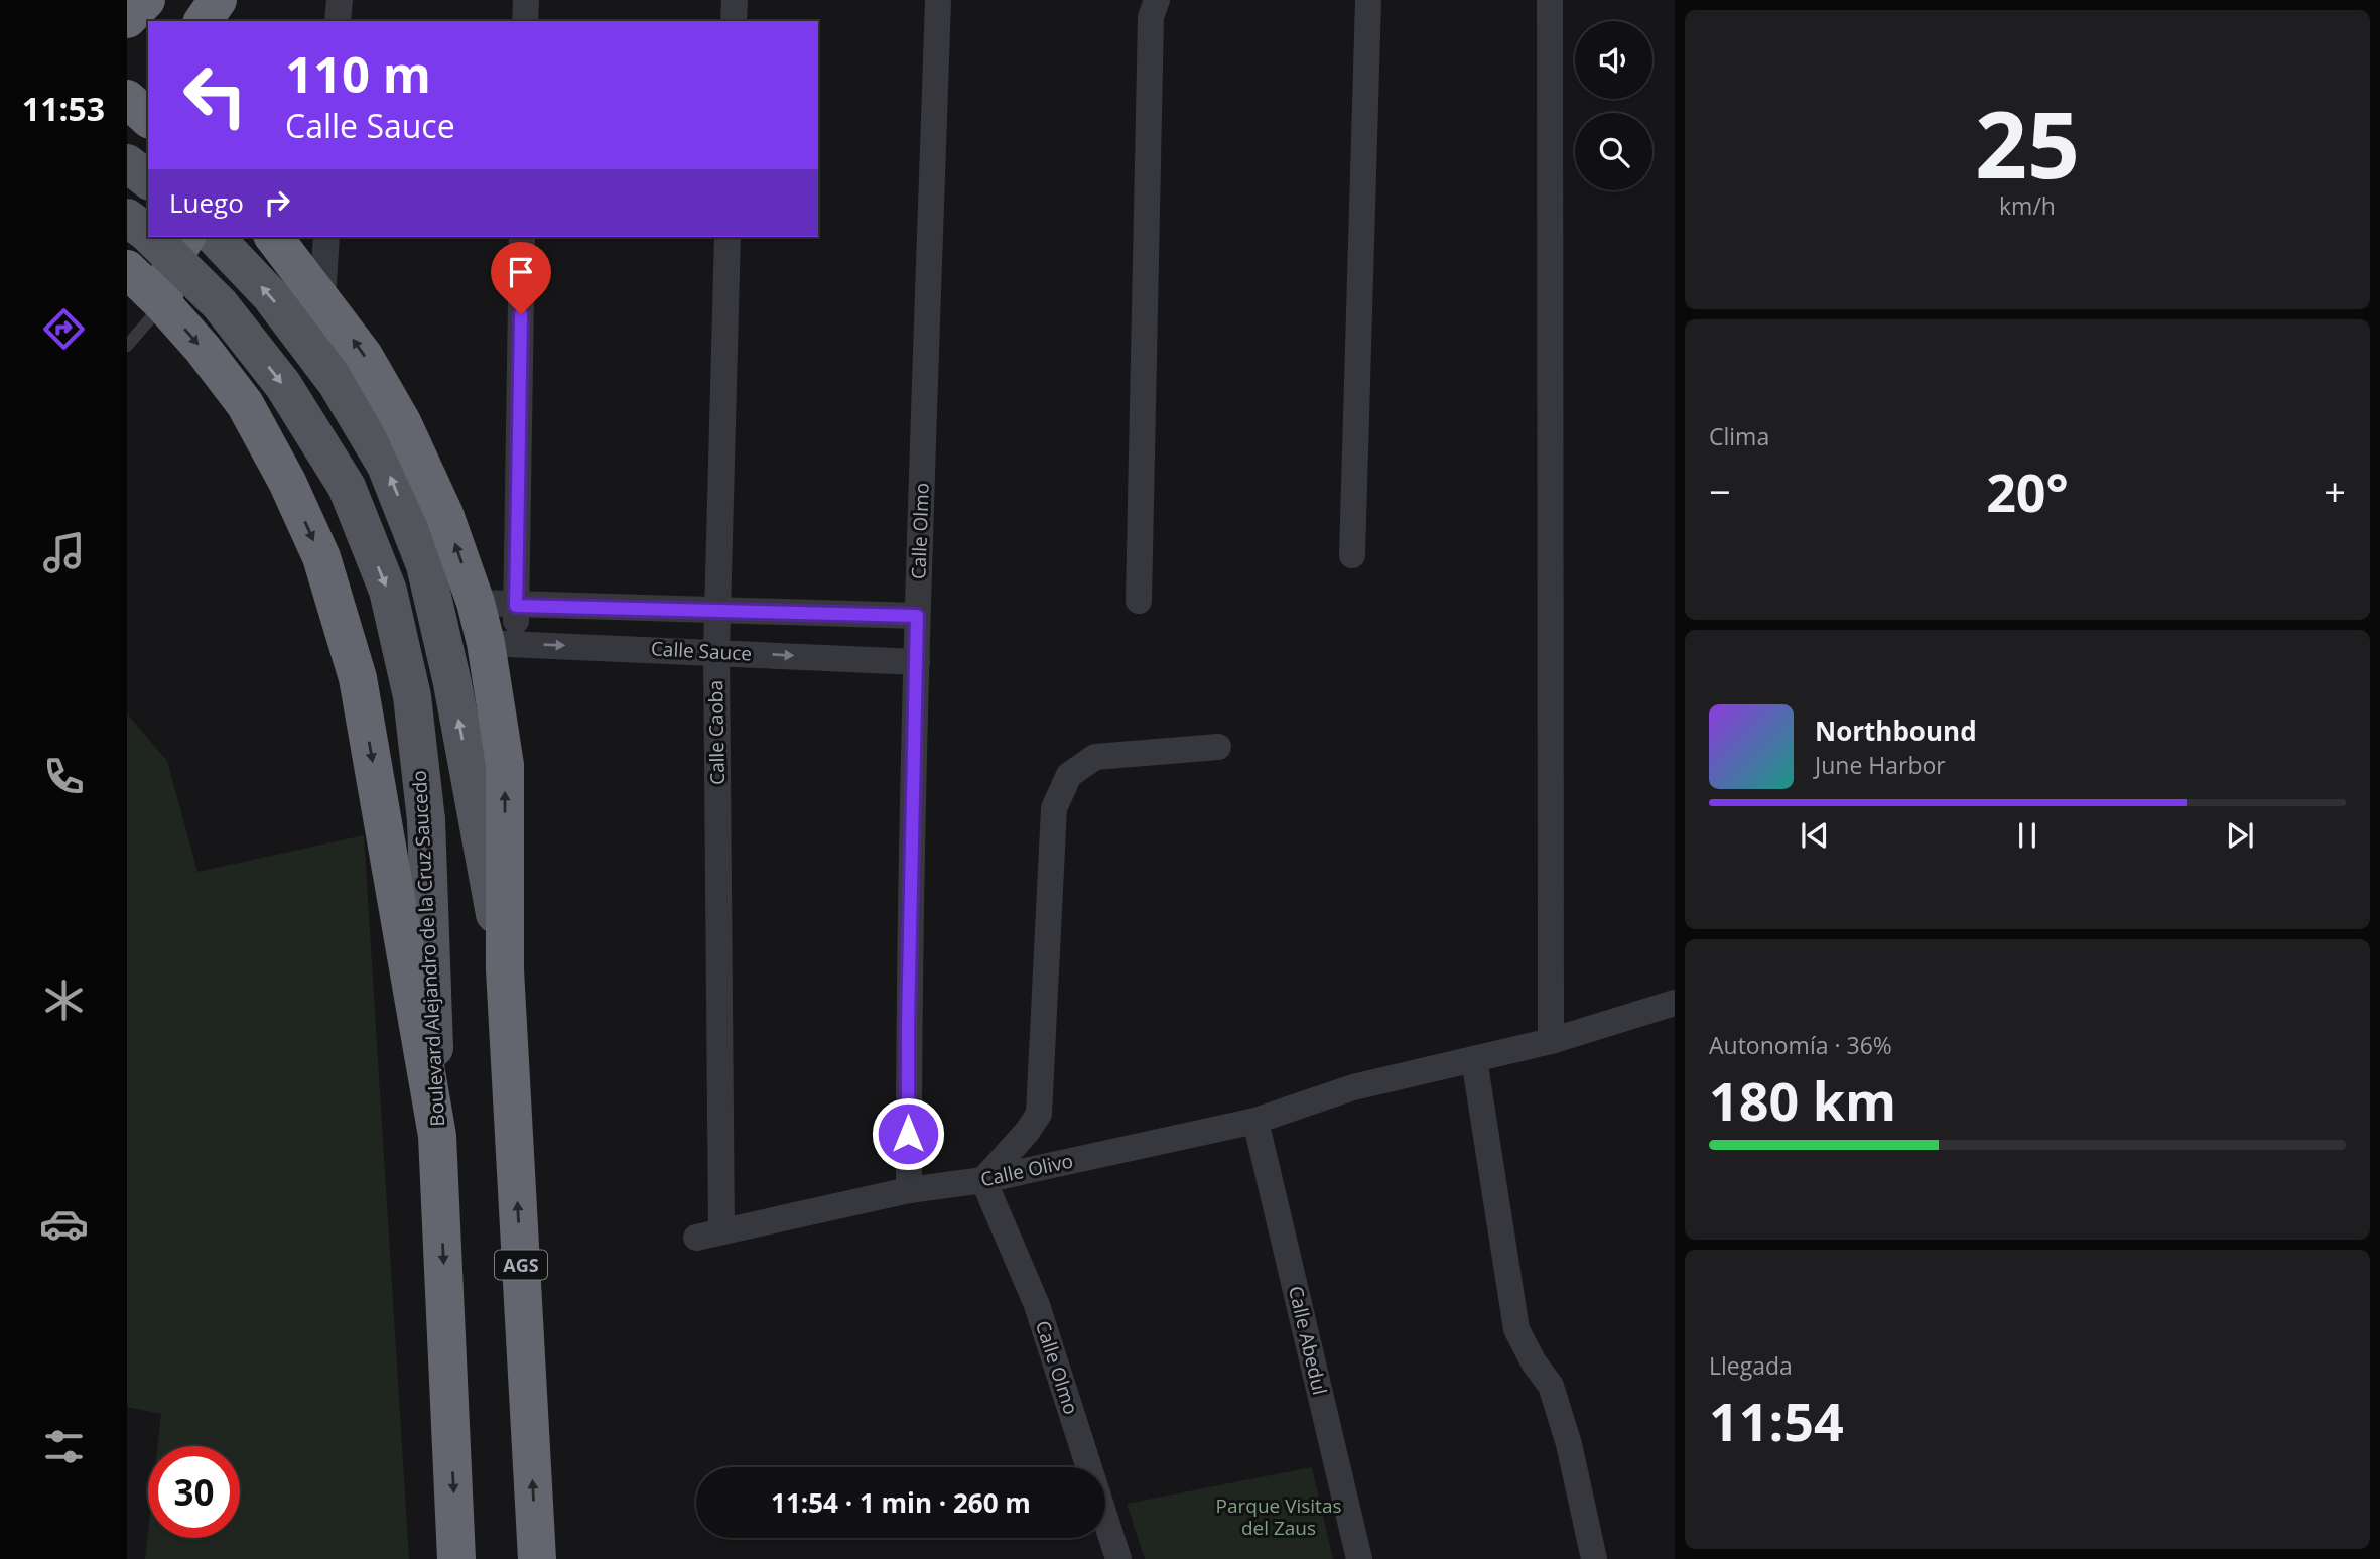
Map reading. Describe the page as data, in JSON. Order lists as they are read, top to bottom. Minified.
{"streets":{"highway":["Boulevard Alejandro de la Cruz Saucedo","AGS"],"street":["Calle Olmo","Calle Sauce","Calle Caoba","Calle Olivo","Calle Abedul"]},"crossings":[["Calle Olmo","Calle Sauce"],["Calle Olmo","Calle Olivo"],["Calle Sauce","Calle Caoba"],["Calle Caoba","Calle Olivo"],["Calle Olivo","Calle Abedul"]],"parks":["Parque Visitas del Zaus"],"page":{"tabs":"11:53","tile":[["25","km/h"],"Clima",["Autonomía · 36%","180 km"],["Llegada","11:54"]],"turn":["110 m","Calle Sauce"],"then":"Luego","heat":["−","20°","+"],"song":["Northbound","June Harbor"],"limit":"30","trip":"11:54 · 1 min · 260 m"}}
